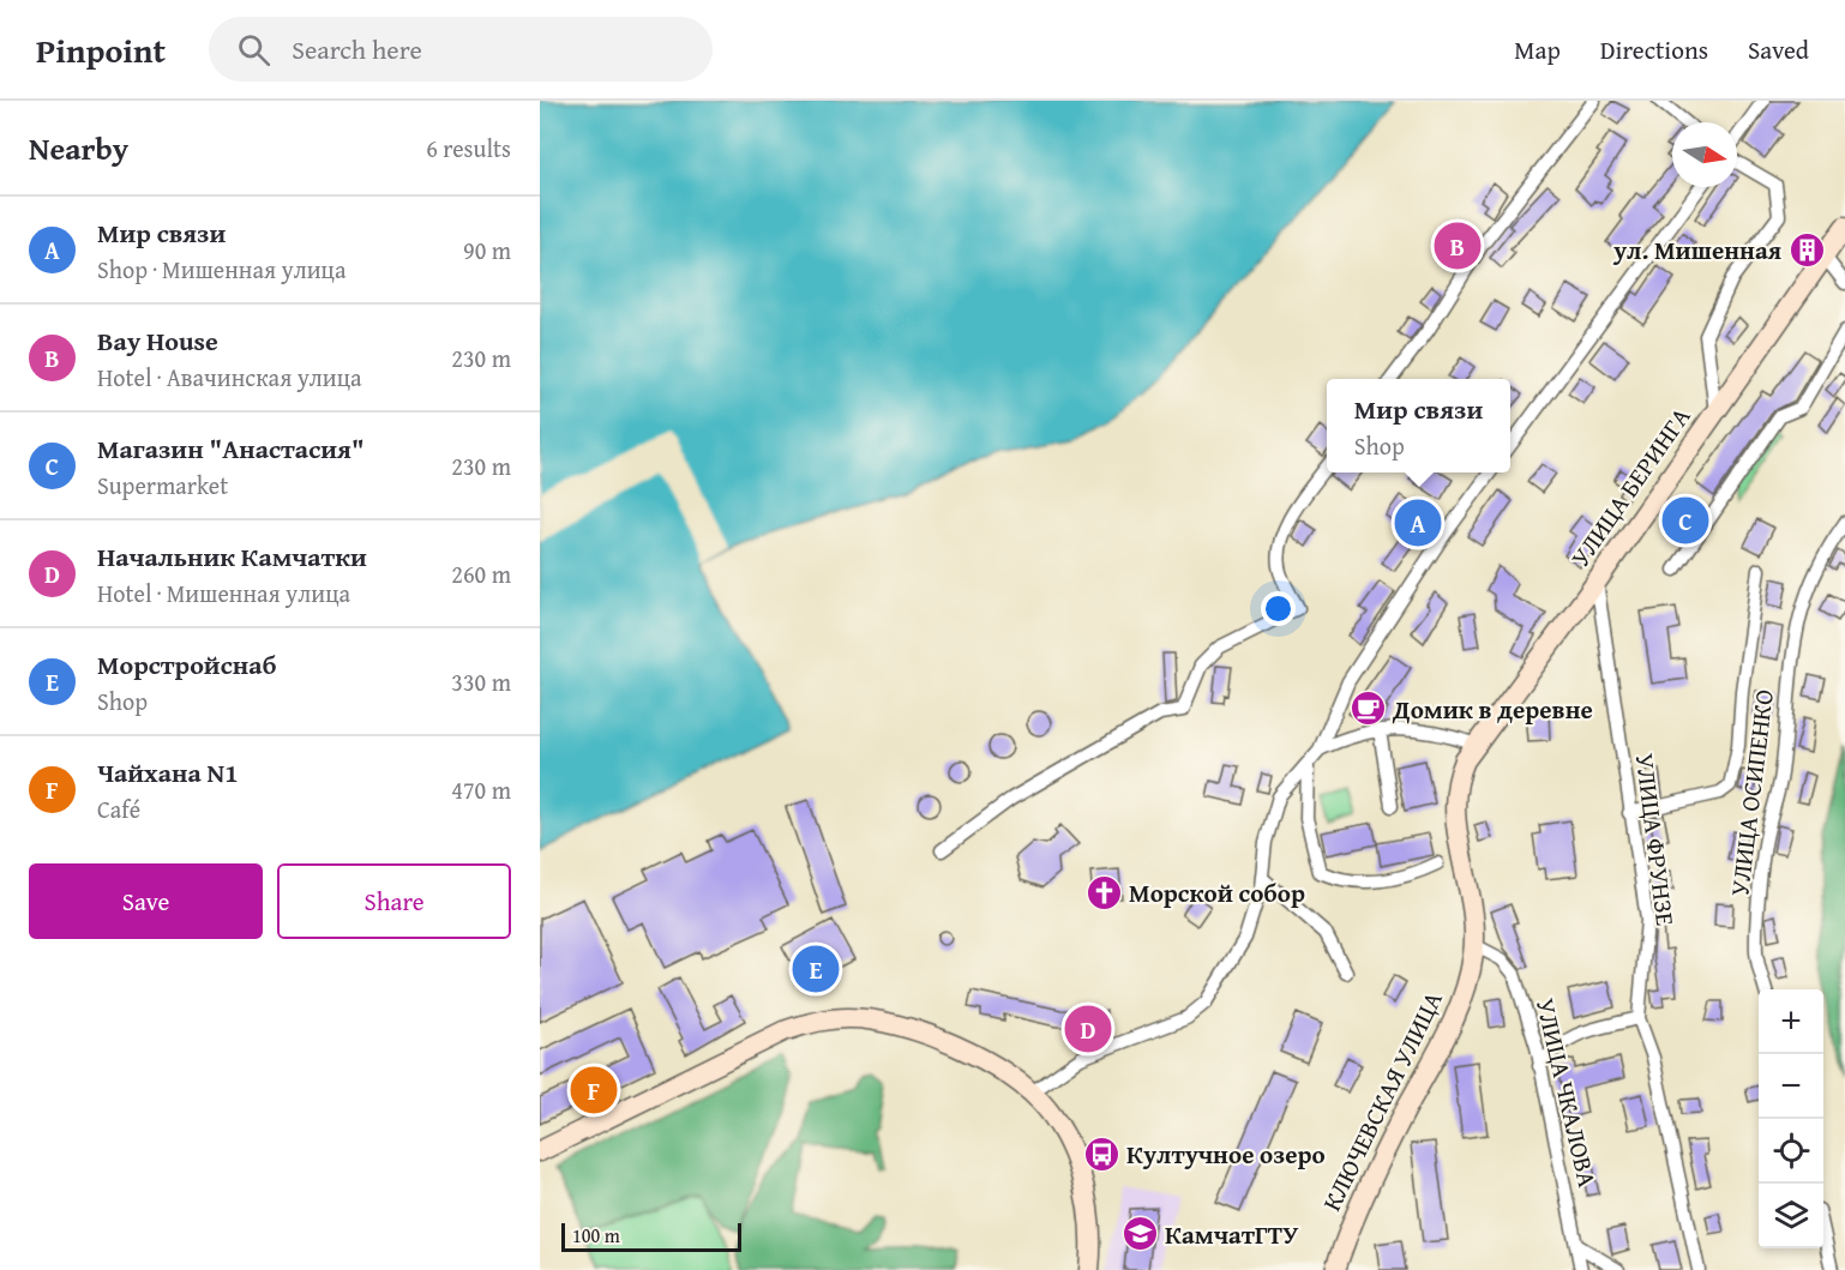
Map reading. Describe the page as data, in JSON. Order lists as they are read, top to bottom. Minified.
{"streets":{"main road":["УЛИЦА БЕРИНГА","КЛЮЧЕВСКАЯ УЛИЦА"],"street":["УЛИЦА ОСИПЕНКО","УЛИЦА ФРУНЗЕ","УЛИЦА ЧКАЛОВА"]},"crossings":[["УЛИЦА БЕРИНГА","УЛИЦА ФРУНЗЕ"],["УЛИЦА БЕРИНГА","КЛЮЧЕВСКАЯ УЛИЦА"],["УЛИЦА ЧКАЛОВА","КЛЮЧЕВСКАЯ УЛИЦА"]],"places":{"building":["ул. Мишенная"],"cafe":["Домик в деревне"],"church":["Морской собор"],"bus stop":["Култучное озеро"],"school or university":["КамчатГТУ"]},"scale_bar":"100 m","north":"right","page":{"header":"Pinpoint","search":"Search here","nav":["Map","Directions","Saved"],"heading":["Nearby","6 results"],"list":[{"mark":"A","name":"Мир связи","note":"Shop · Мишенная улица","value":"90 m"},{"mark":"B","name":"Bay House","note":"Hotel · Авачинская улица","value":"230 m"},{"mark":"C","name":"Магазин \"Анастасия\"","note":"Supermarket","value":"230 m"},{"mark":"D","name":"Начальник Камчатки","note":"Hotel · Мишенная улица","value":"260 m"},{"mark":"E","name":"Морстройснаб","note":"Shop","value":"330 m"},{"mark":"F","name":"Чайхана N1","note":"Café","value":"470 m"}],"pins":["B","C","A","E","D","F"],"popup":["Мир связи","Shop"],"buttons":["Save","Share"],"map_buttons":["+","−"],"scale":"100 m"}}
